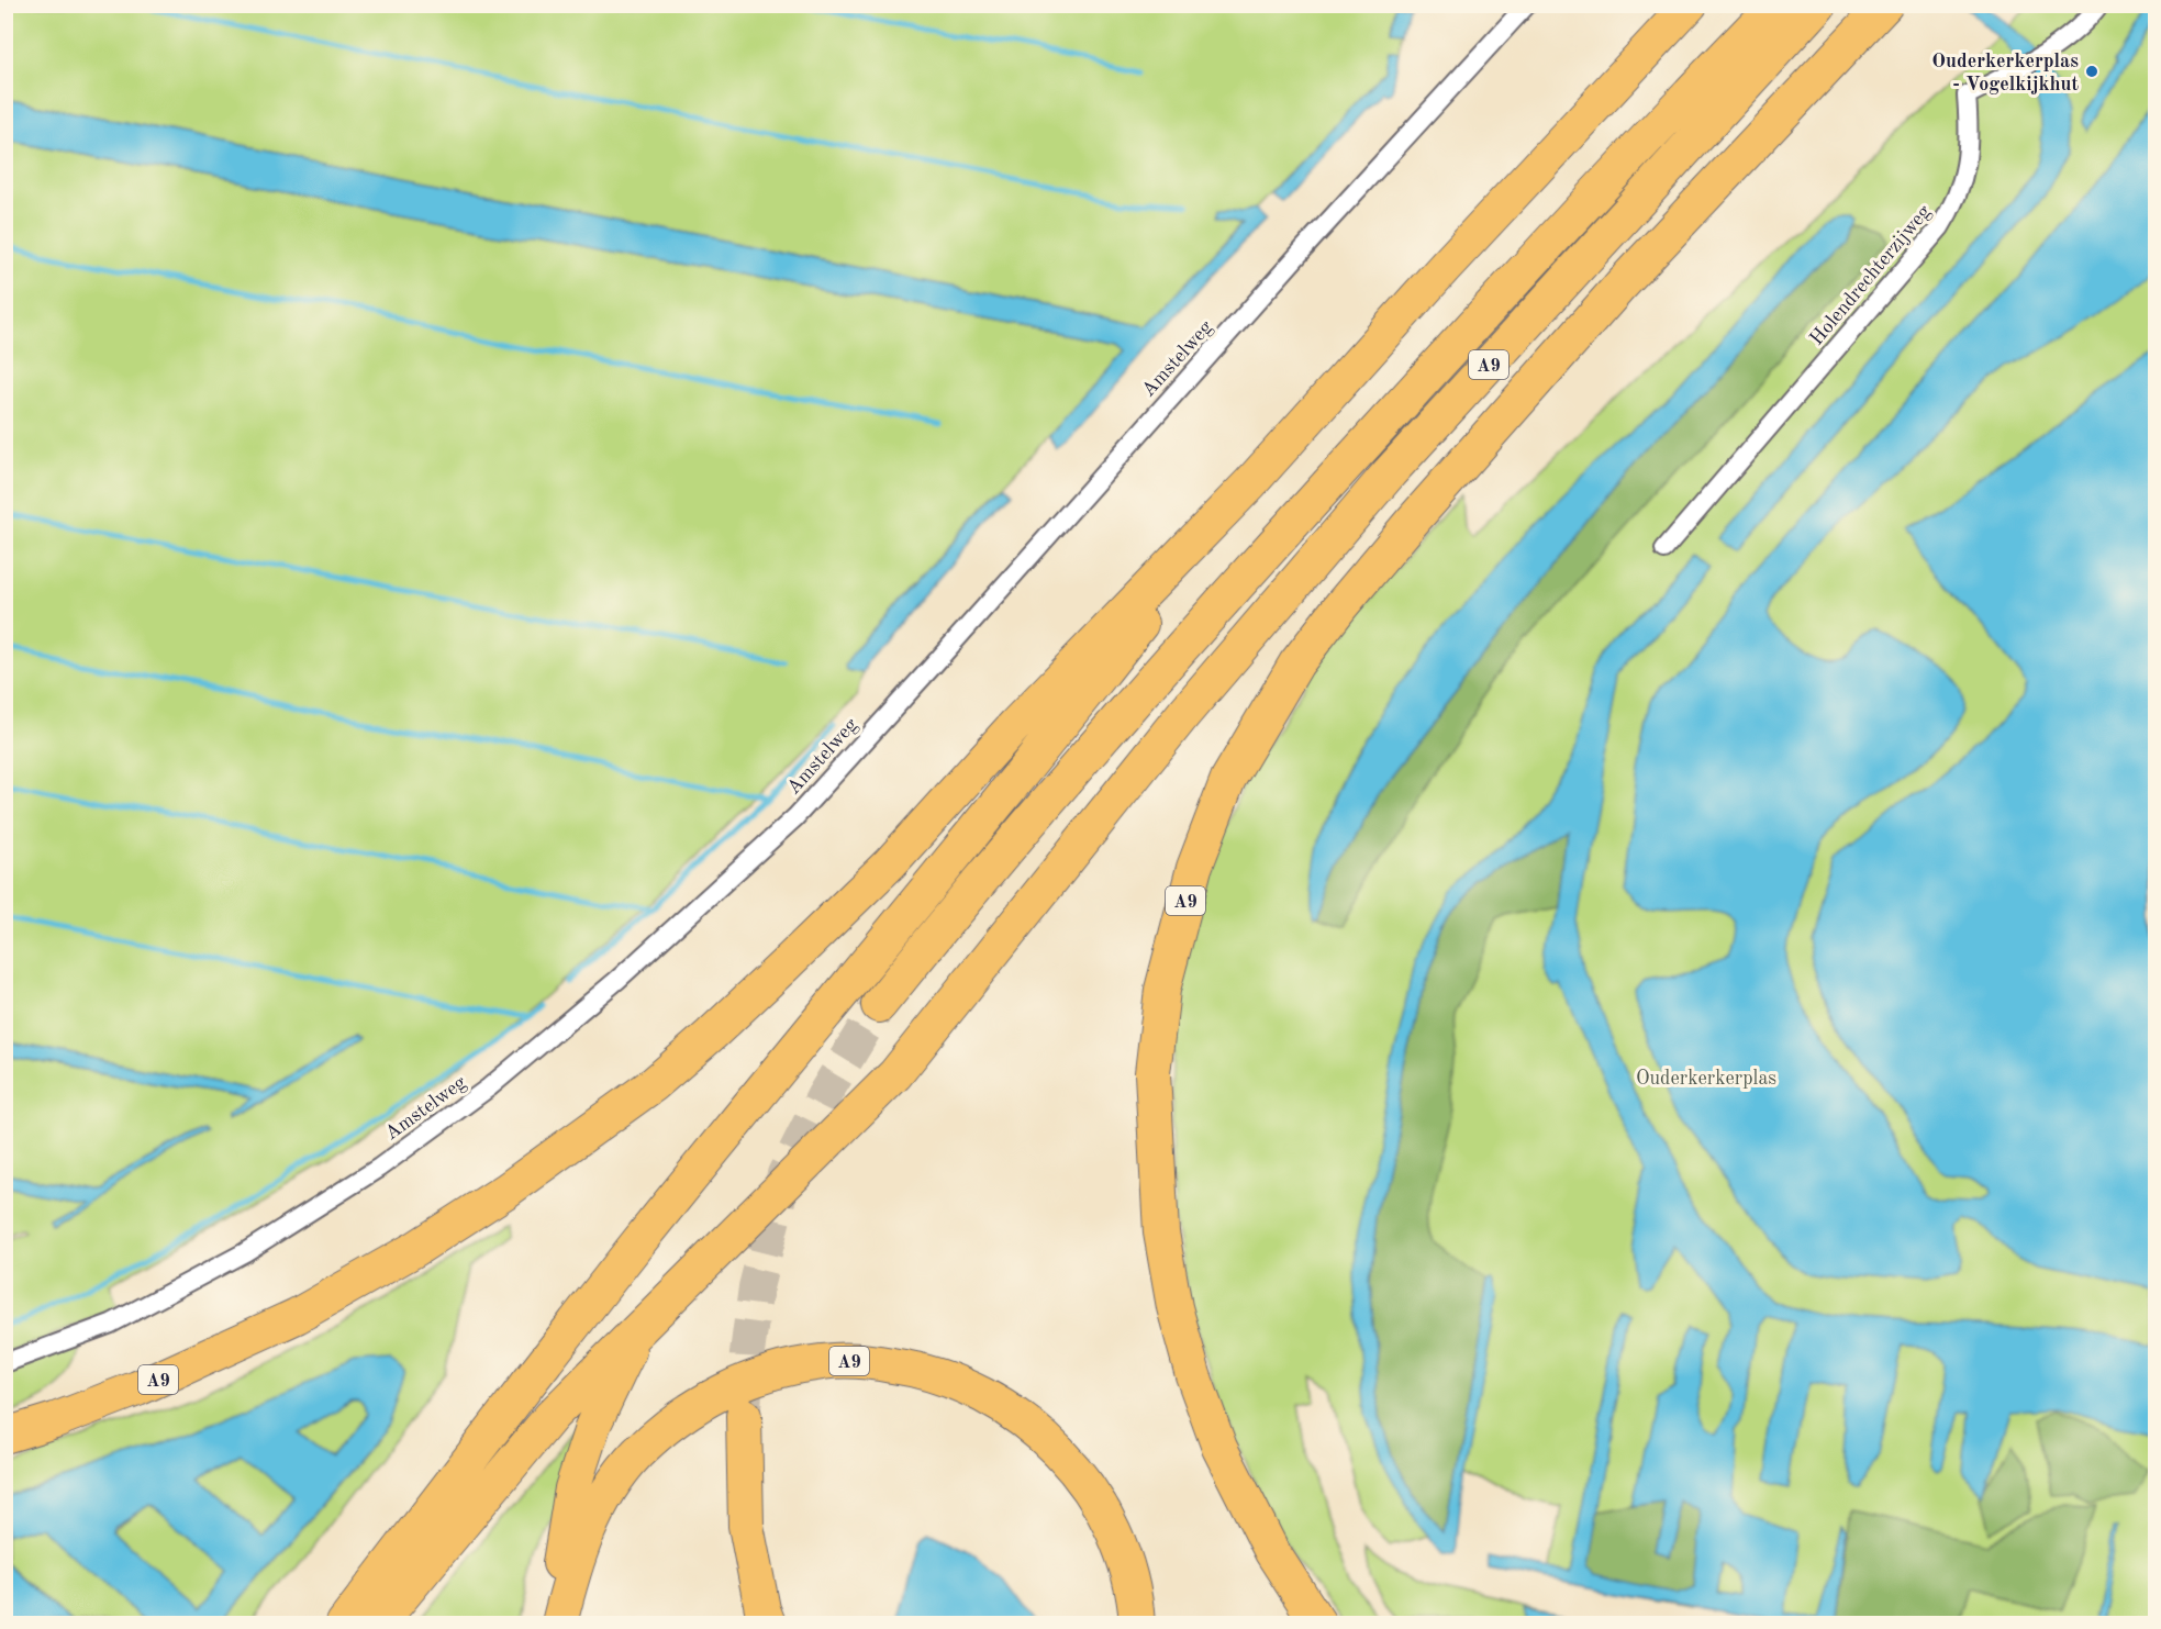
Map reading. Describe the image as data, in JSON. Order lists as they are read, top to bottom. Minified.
{"streets":{"highway":["A9"],"street":["Holendrechterzijweg","Amstelweg"]},"parks":["Ouderkerkerplas"],"places":["Ouderkerkerplas - Vogelkijkhut"]}
